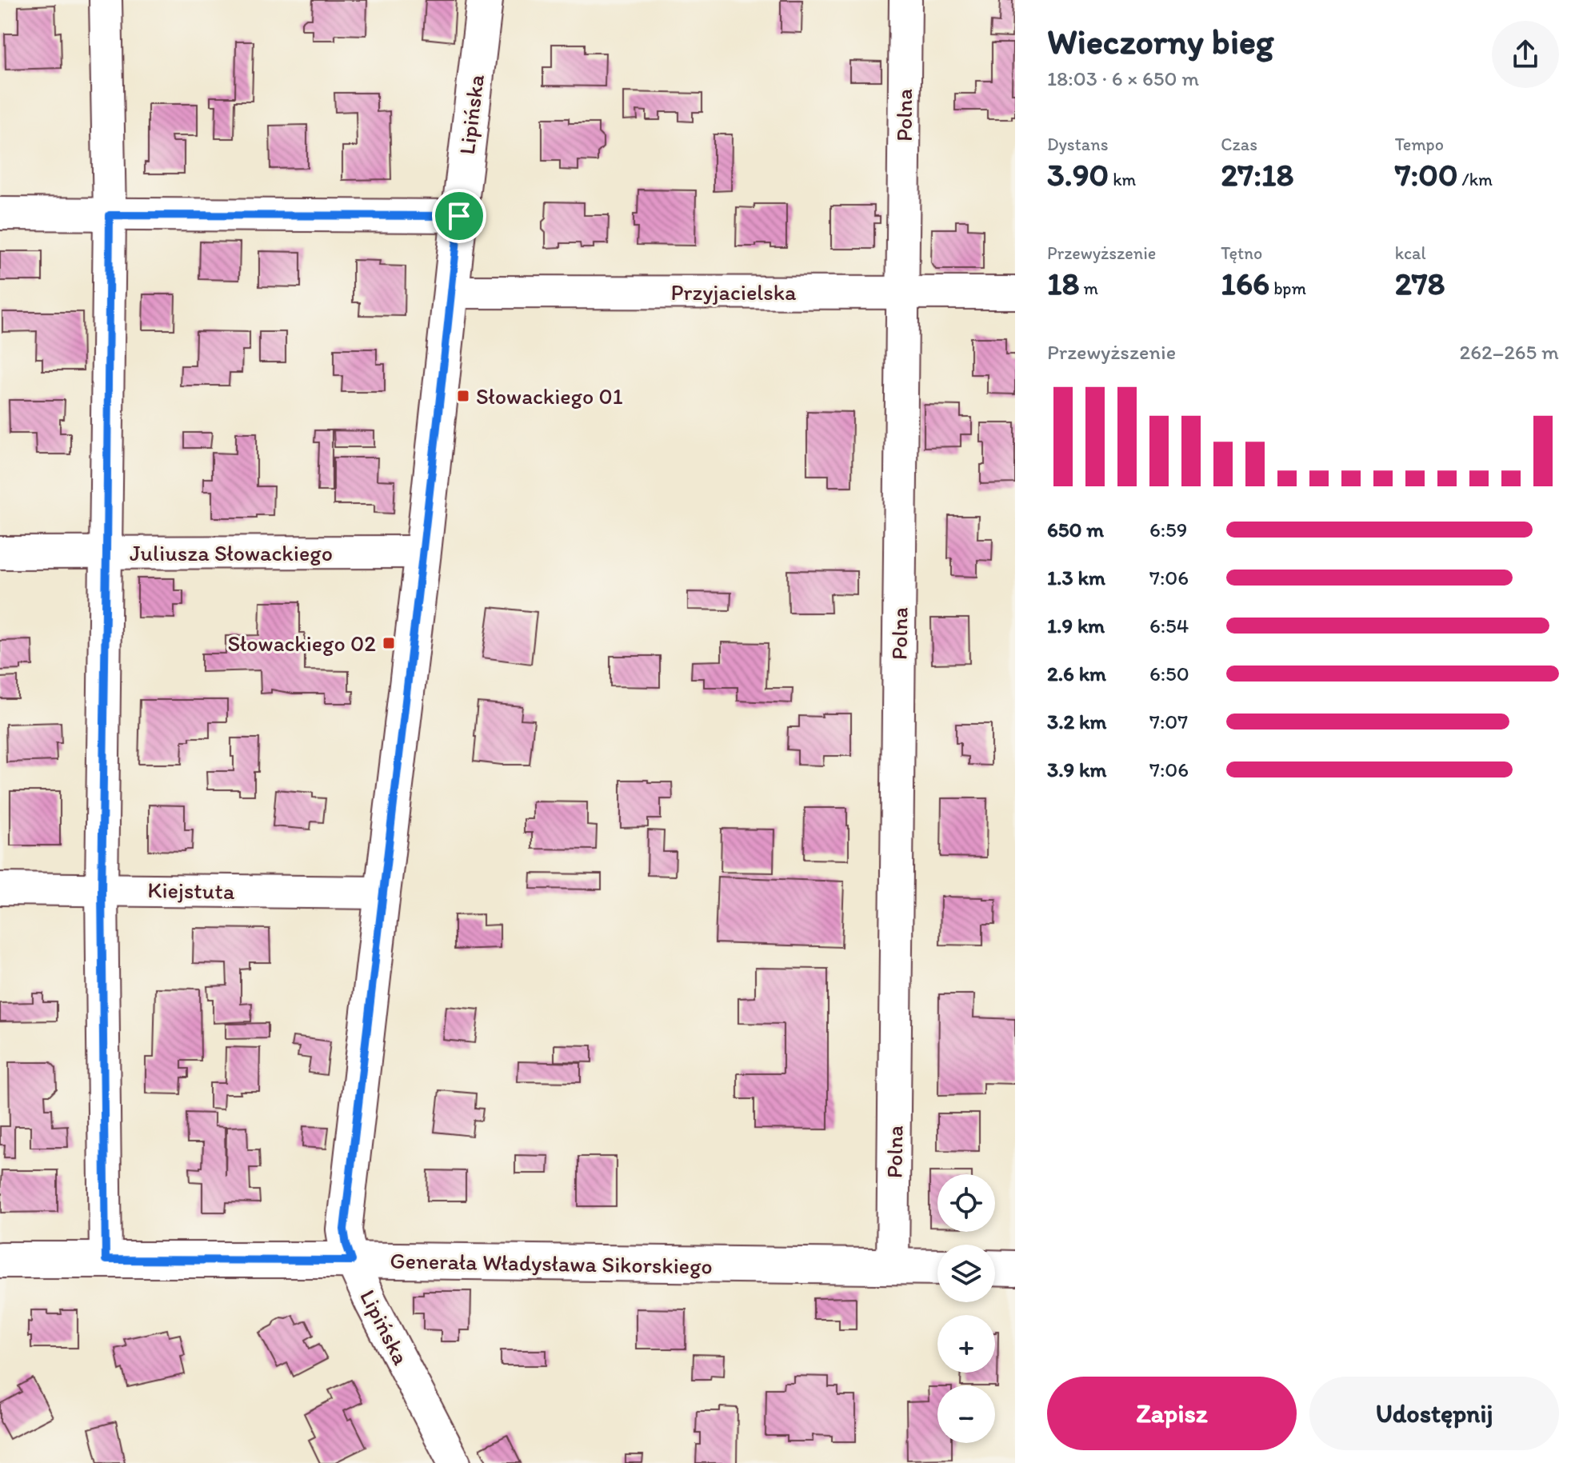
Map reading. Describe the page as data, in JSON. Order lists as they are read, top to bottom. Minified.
{"streets":{"street":["Lipińska","Polna","Przyjacielska","Juliusza Słowackiego","Kiejstuta","Generała Władysława Sikorskiego"]},"crossings":[["Lipińska","Przyjacielska"],["Lipińska","Juliusza Słowackiego"],["Lipińska","Kiejstuta"],["Lipińska","Generała Władysława Sikorskiego"],["Polna","Przyjacielska"],["Polna","Generała Władysława Sikorskiego"]],"places":{"transit":["Słowackiego 01","Słowackiego 02"]},"page":{"heading":["Wieczorny bieg","18:03 · 6 × 650 m"],"stats":[["Dystans","3.90 km"],["Czas","27:18"],["Tempo","7:00 /km"],["Przewyższenie","18 m"],["Tętno","166 bpm"],["kcal","278"]],"chart":["Przewyższenie","262–265 m"],"list":[{"name":"650 m","note":"6:59"},{"name":"1.3 km","note":"7:06"},{"name":"1.9 km","note":"6:54"},{"name":"2.6 km","note":"6:50"},{"name":"3.2 km","note":"7:07"},{"name":"3.9 km","note":"7:06"}],"map_buttons":["+","−"],"buttons":["Zapisz","Udostępnij"]}}
